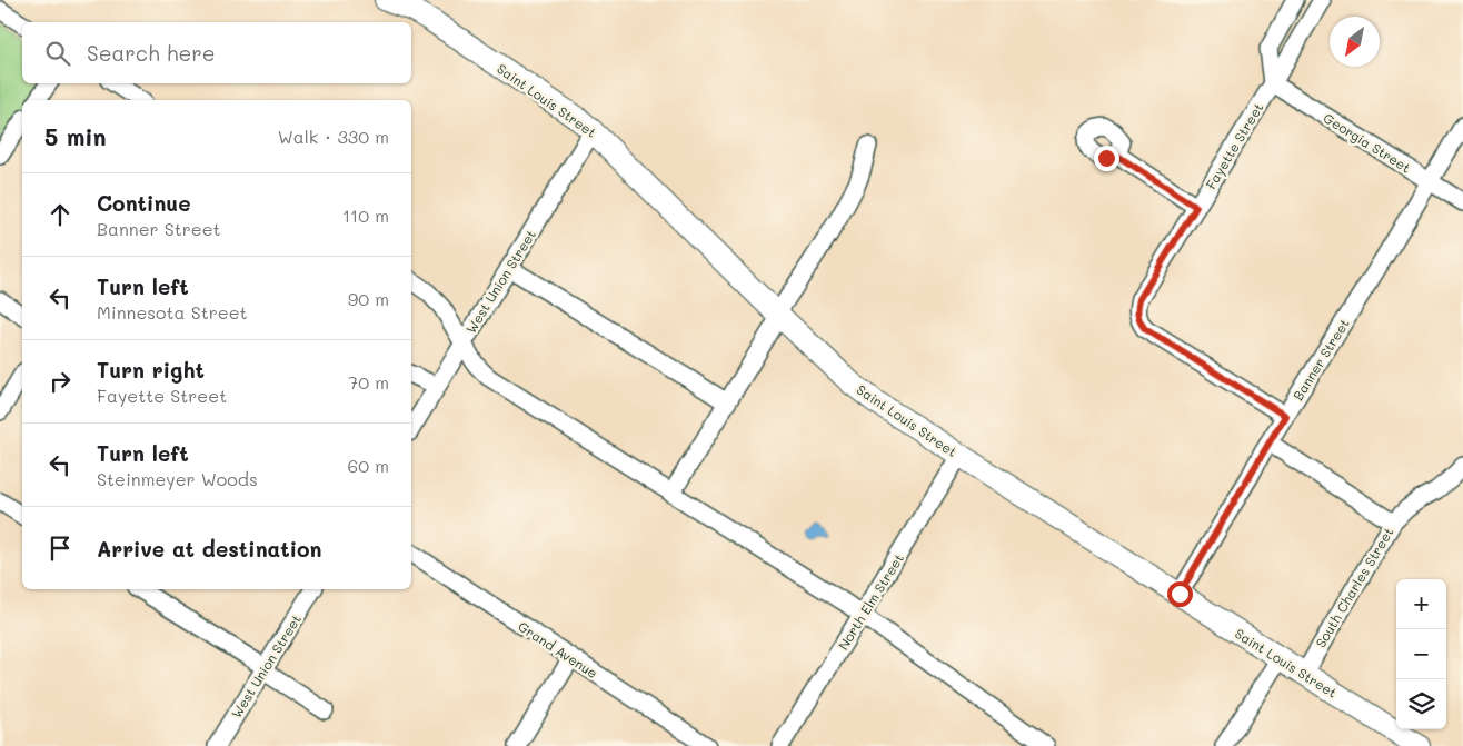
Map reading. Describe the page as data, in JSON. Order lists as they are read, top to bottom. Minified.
{"streets":{"main road":["Saint Louis Street"],"street":["Georgia Street","Fayette Street","West Union Street","Banner Street","South Charles Street","North Elm Street","Grand Avenue"]},"crossings":[["Saint Louis Street","West Union Street"],["Saint Louis Street","Banner Street"],["Saint Louis Street","South Charles Street"],["Saint Louis Street","North Elm Street"],["Georgia Street","Fayette Street"],["Georgia Street","Banner Street"],["Fayette Street","Banner Street"]],"north":"bottom left","page":{"search":"Search here","heading":["5 min","Walk · 330 m"],"list":[["Continue","Banner Street","110 m"],["Turn left","Minnesota Street","90 m"],["Turn right","Fayette Street","70 m"],["Turn left","Steinmeyer Woods","60 m"],"Arrive at destination"],"map_buttons":["+","−"]}}
